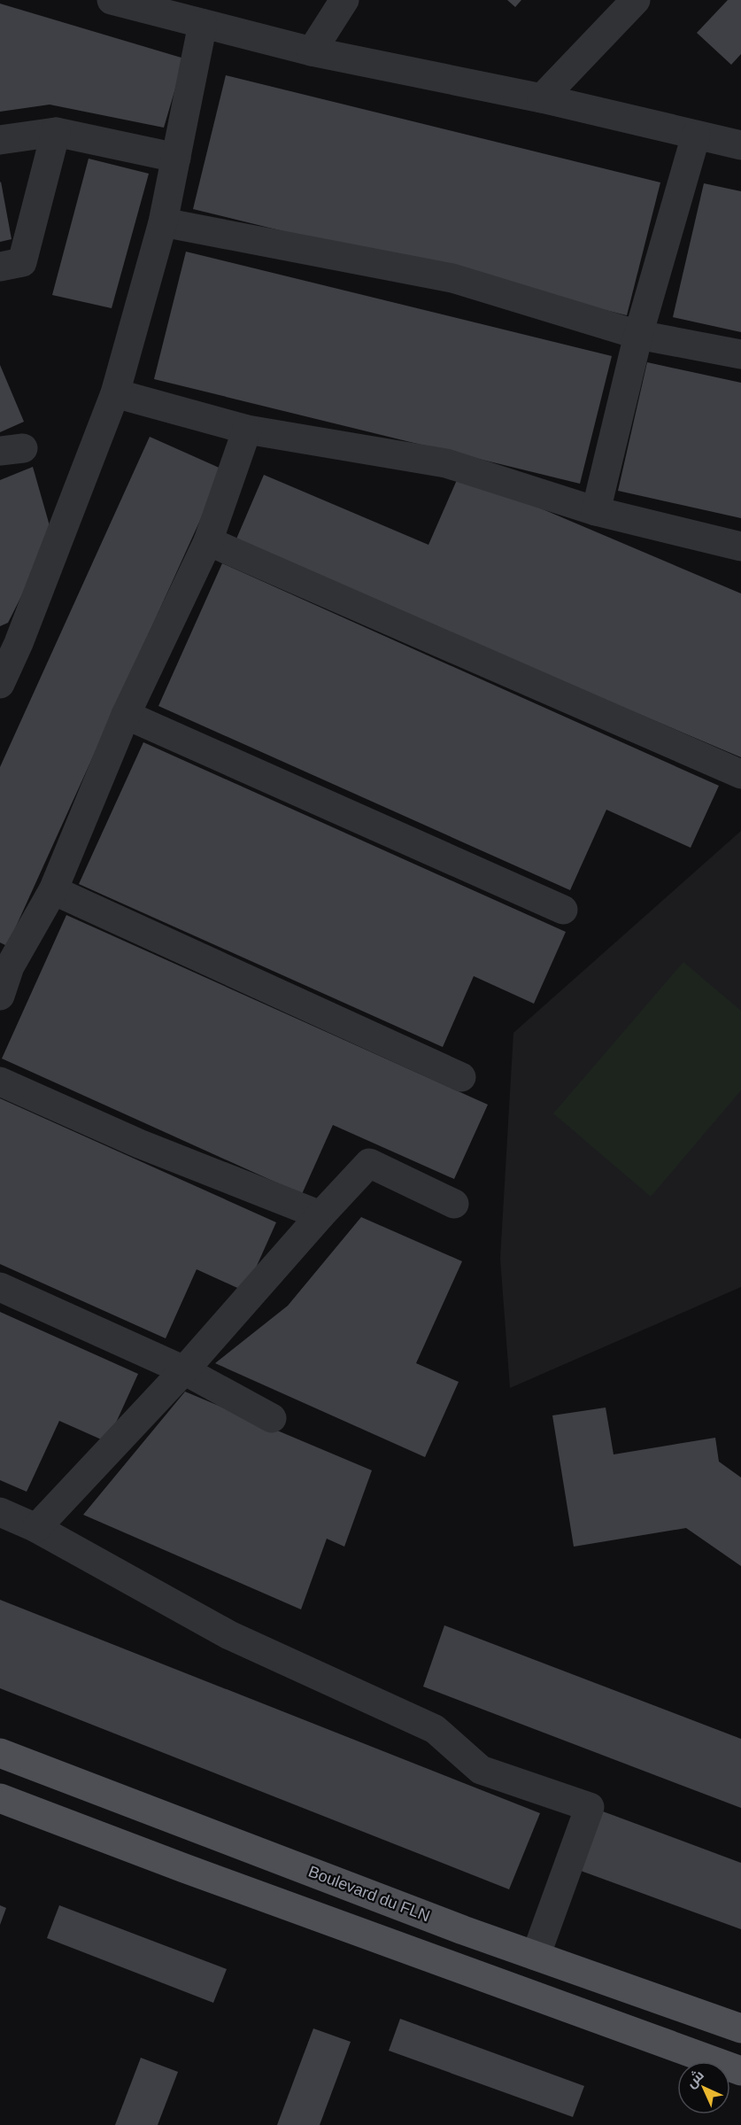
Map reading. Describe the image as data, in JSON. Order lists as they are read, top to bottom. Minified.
{"streets":{"main road":["Boulevard du FLN"]},"north":"top left"}
